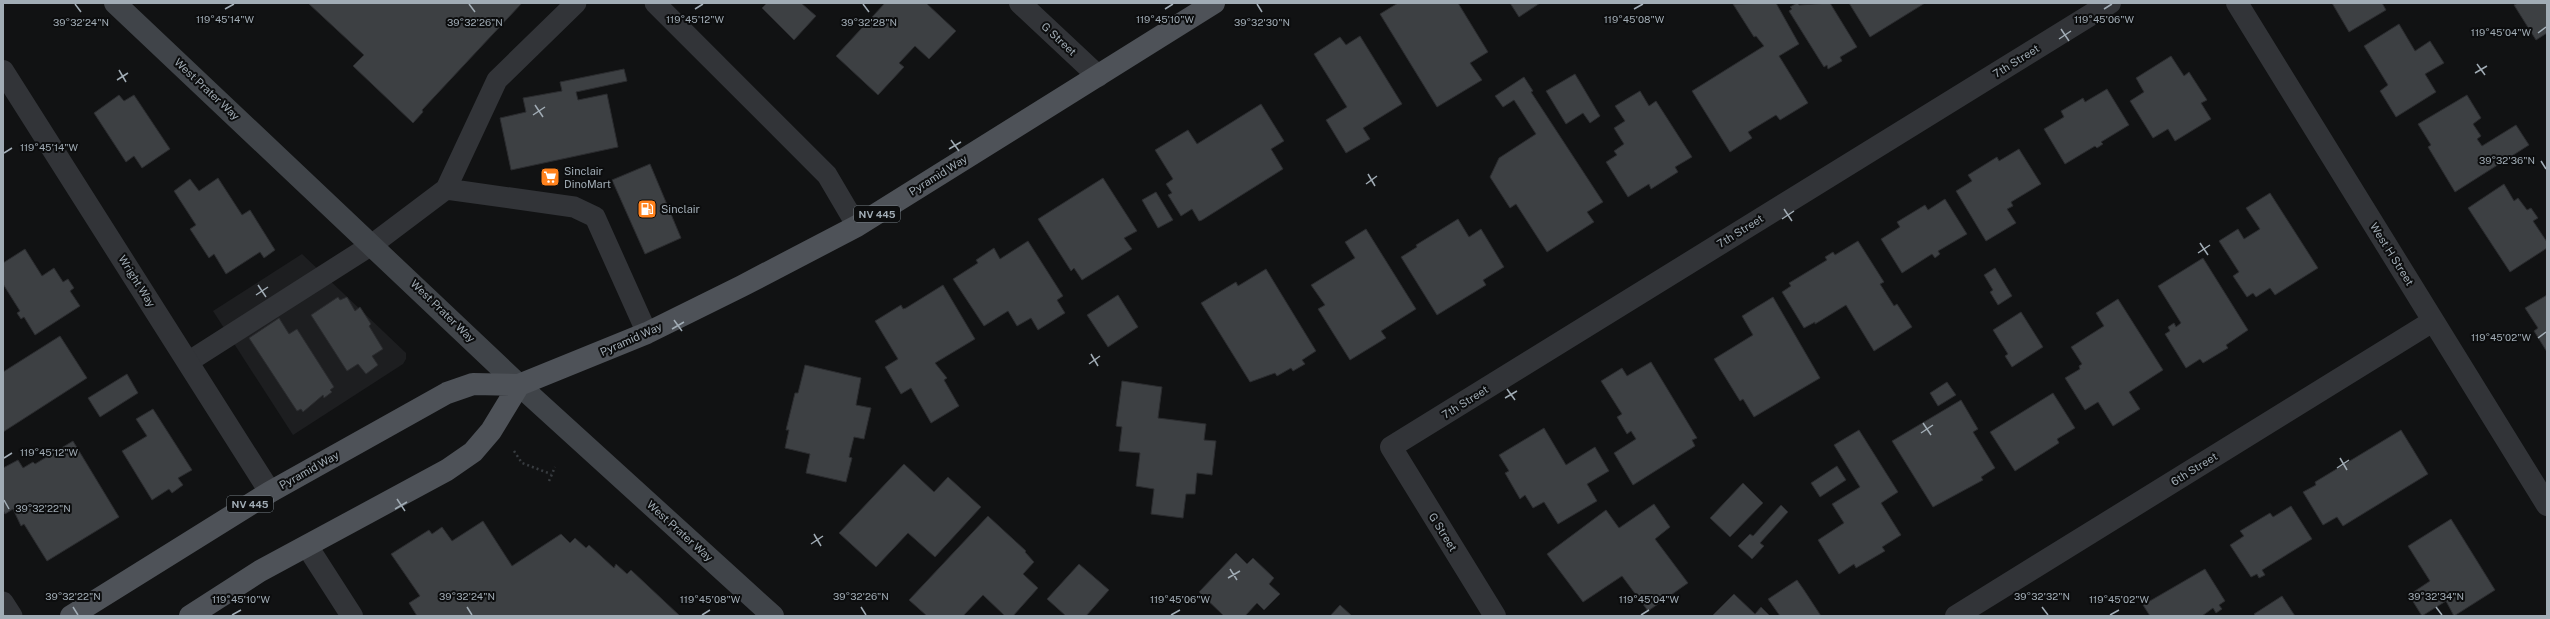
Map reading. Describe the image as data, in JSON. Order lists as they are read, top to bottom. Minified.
{"streets":{"main road":["West Prater Way","Pyramid Way","NV 445"],"street":["G Street","7th Street","West H Street","Wright Way","6th Street"]},"crossings":[["G Street","7th Street"],["G Street","Pyramid Way"],["West Prater Way","Pyramid Way"],["Pyramid Way","Wright Way"],["West H Street","6th Street"]],"places":{"supermarket":["Sinclair DinoMart"],"fuel station":["Sinclair"]},"coordinates":["119°45'14\"W","119°45'12\"W","119°45'10\"W","119°45'08\"W","119°45'06\"W","39°32'26\"N","39°32'28\"N","39°32'30\"N","39°32'24\"N","119°45'04\"W","39°32'36\"N","119°45'02\"W","39°32'22\"N","39°32'32\"N","39°32'34\"N"]}
